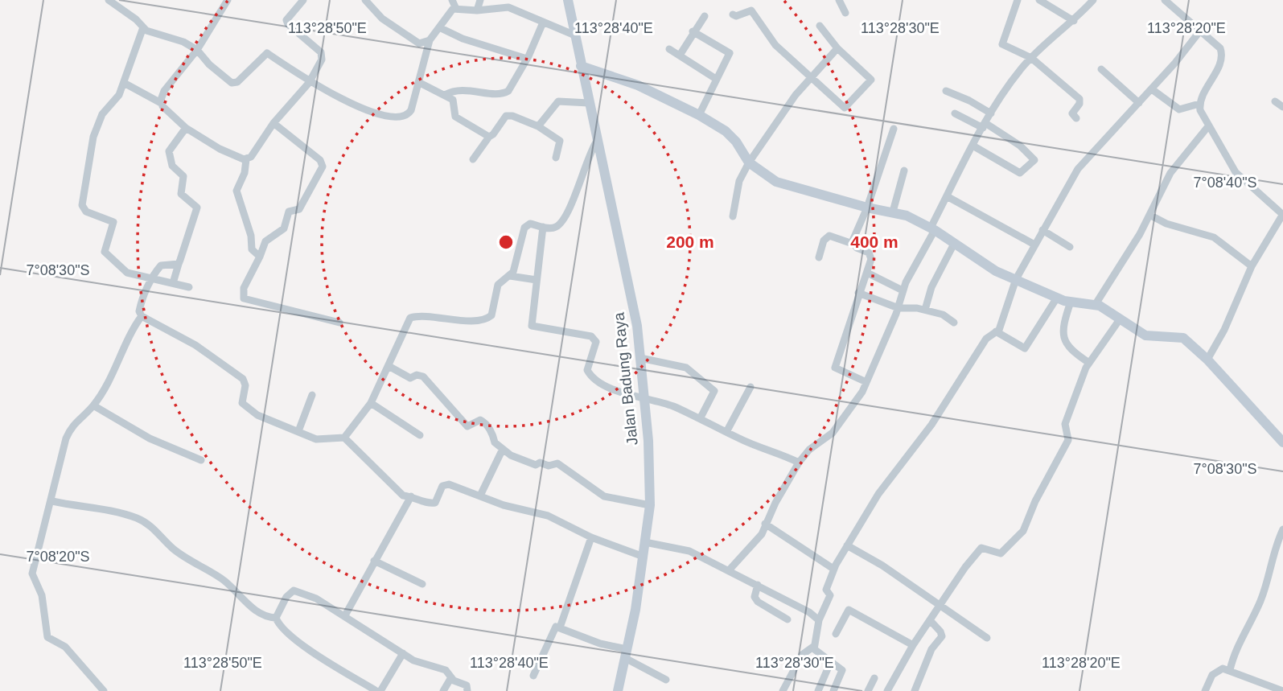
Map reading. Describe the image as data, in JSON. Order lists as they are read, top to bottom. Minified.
{"streets":{"street":["Jalan Badung Raya"]},"coordinates":["113°28'50\"E","113°28'40\"E","113°28'30\"E","113°28'20\"E","7°08'40\"S","7°08'30\"S","7°08'20\"S"],"rings":["200 m","400 m"]}
